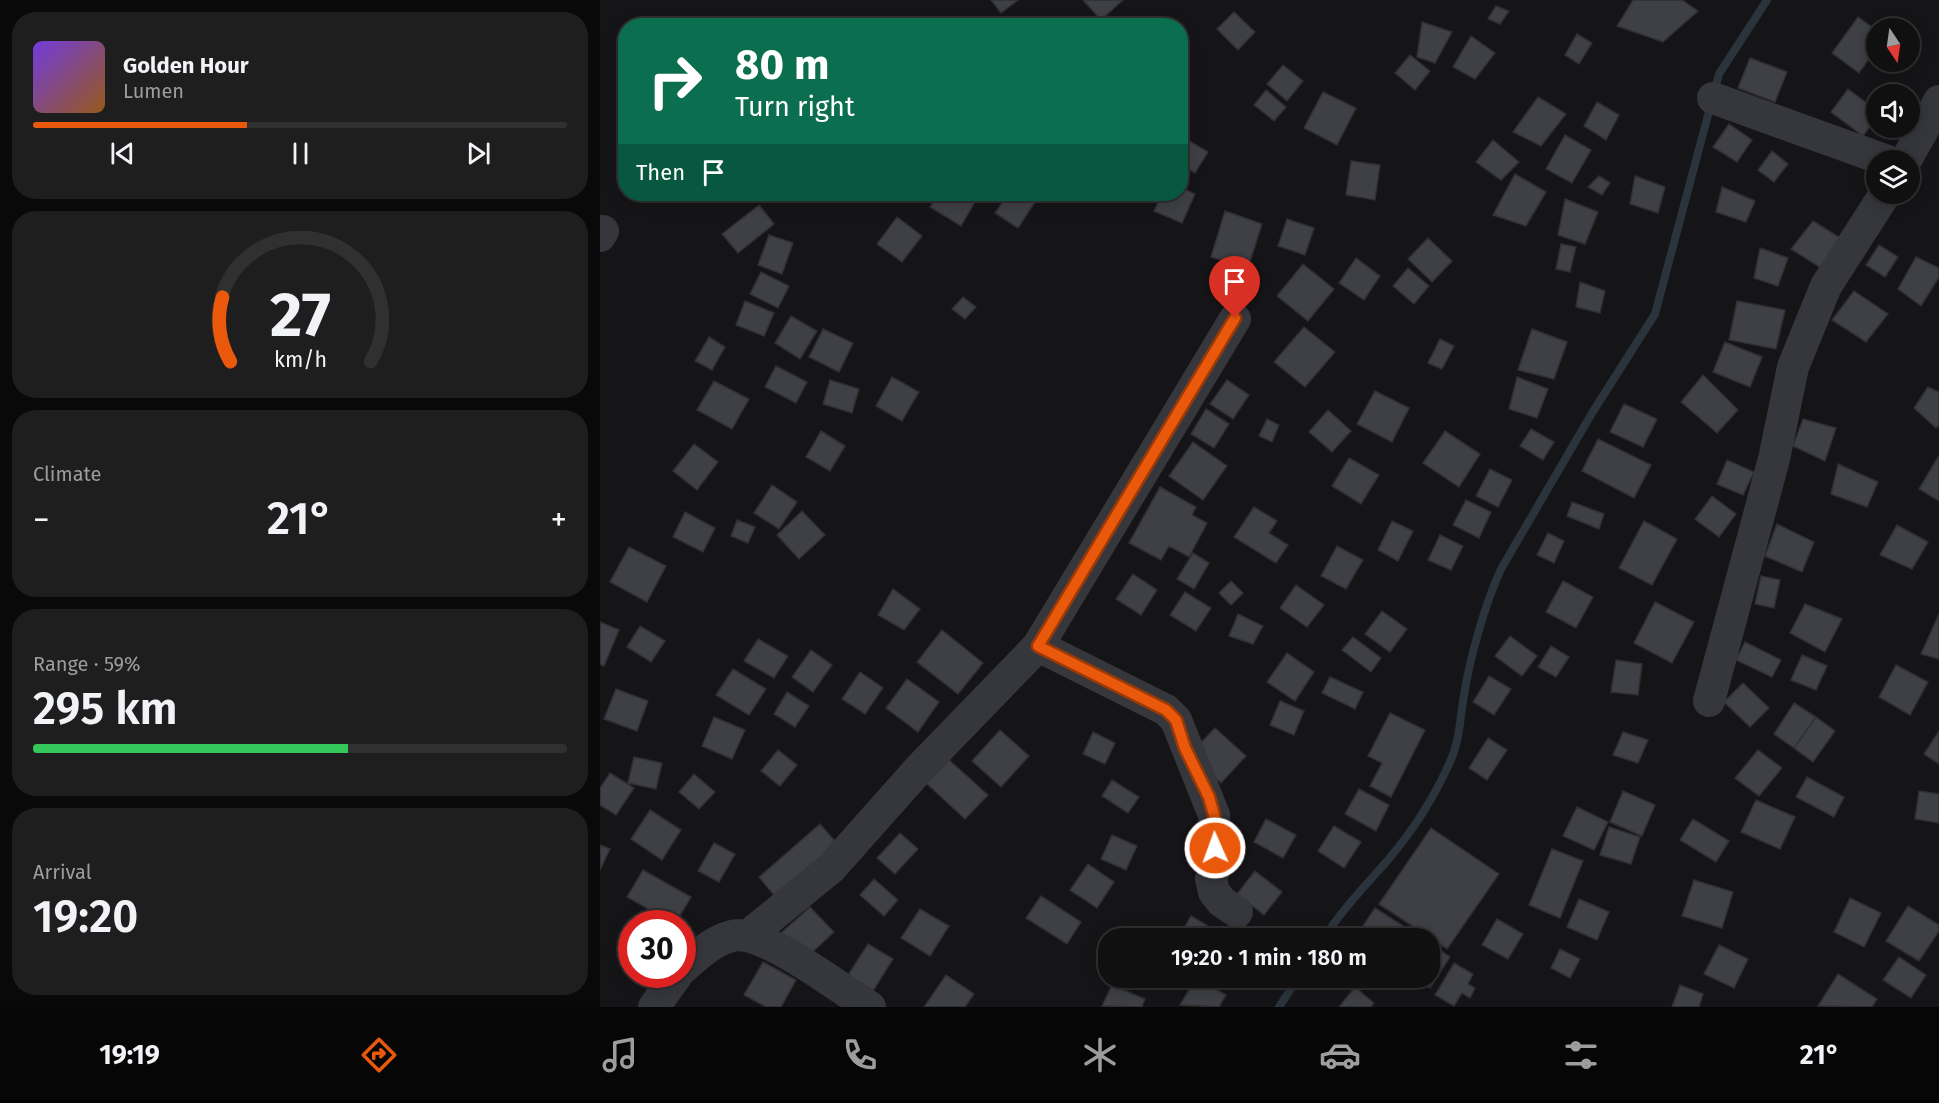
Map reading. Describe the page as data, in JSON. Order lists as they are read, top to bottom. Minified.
{"north":"bottom","page":{"turn":["80 m","Turn right"],"song":["Golden Hour","Lumen"],"then":"Then","tile":["Climate",["Range · 59%","295 km"],["Arrival","19:20"]],"heat":["−","21°","+"],"limit":"30","trip":"19:20 · 1 min · 180 m","tabs":["19:19","21°"],"gauge":["27","km/h"]}}
